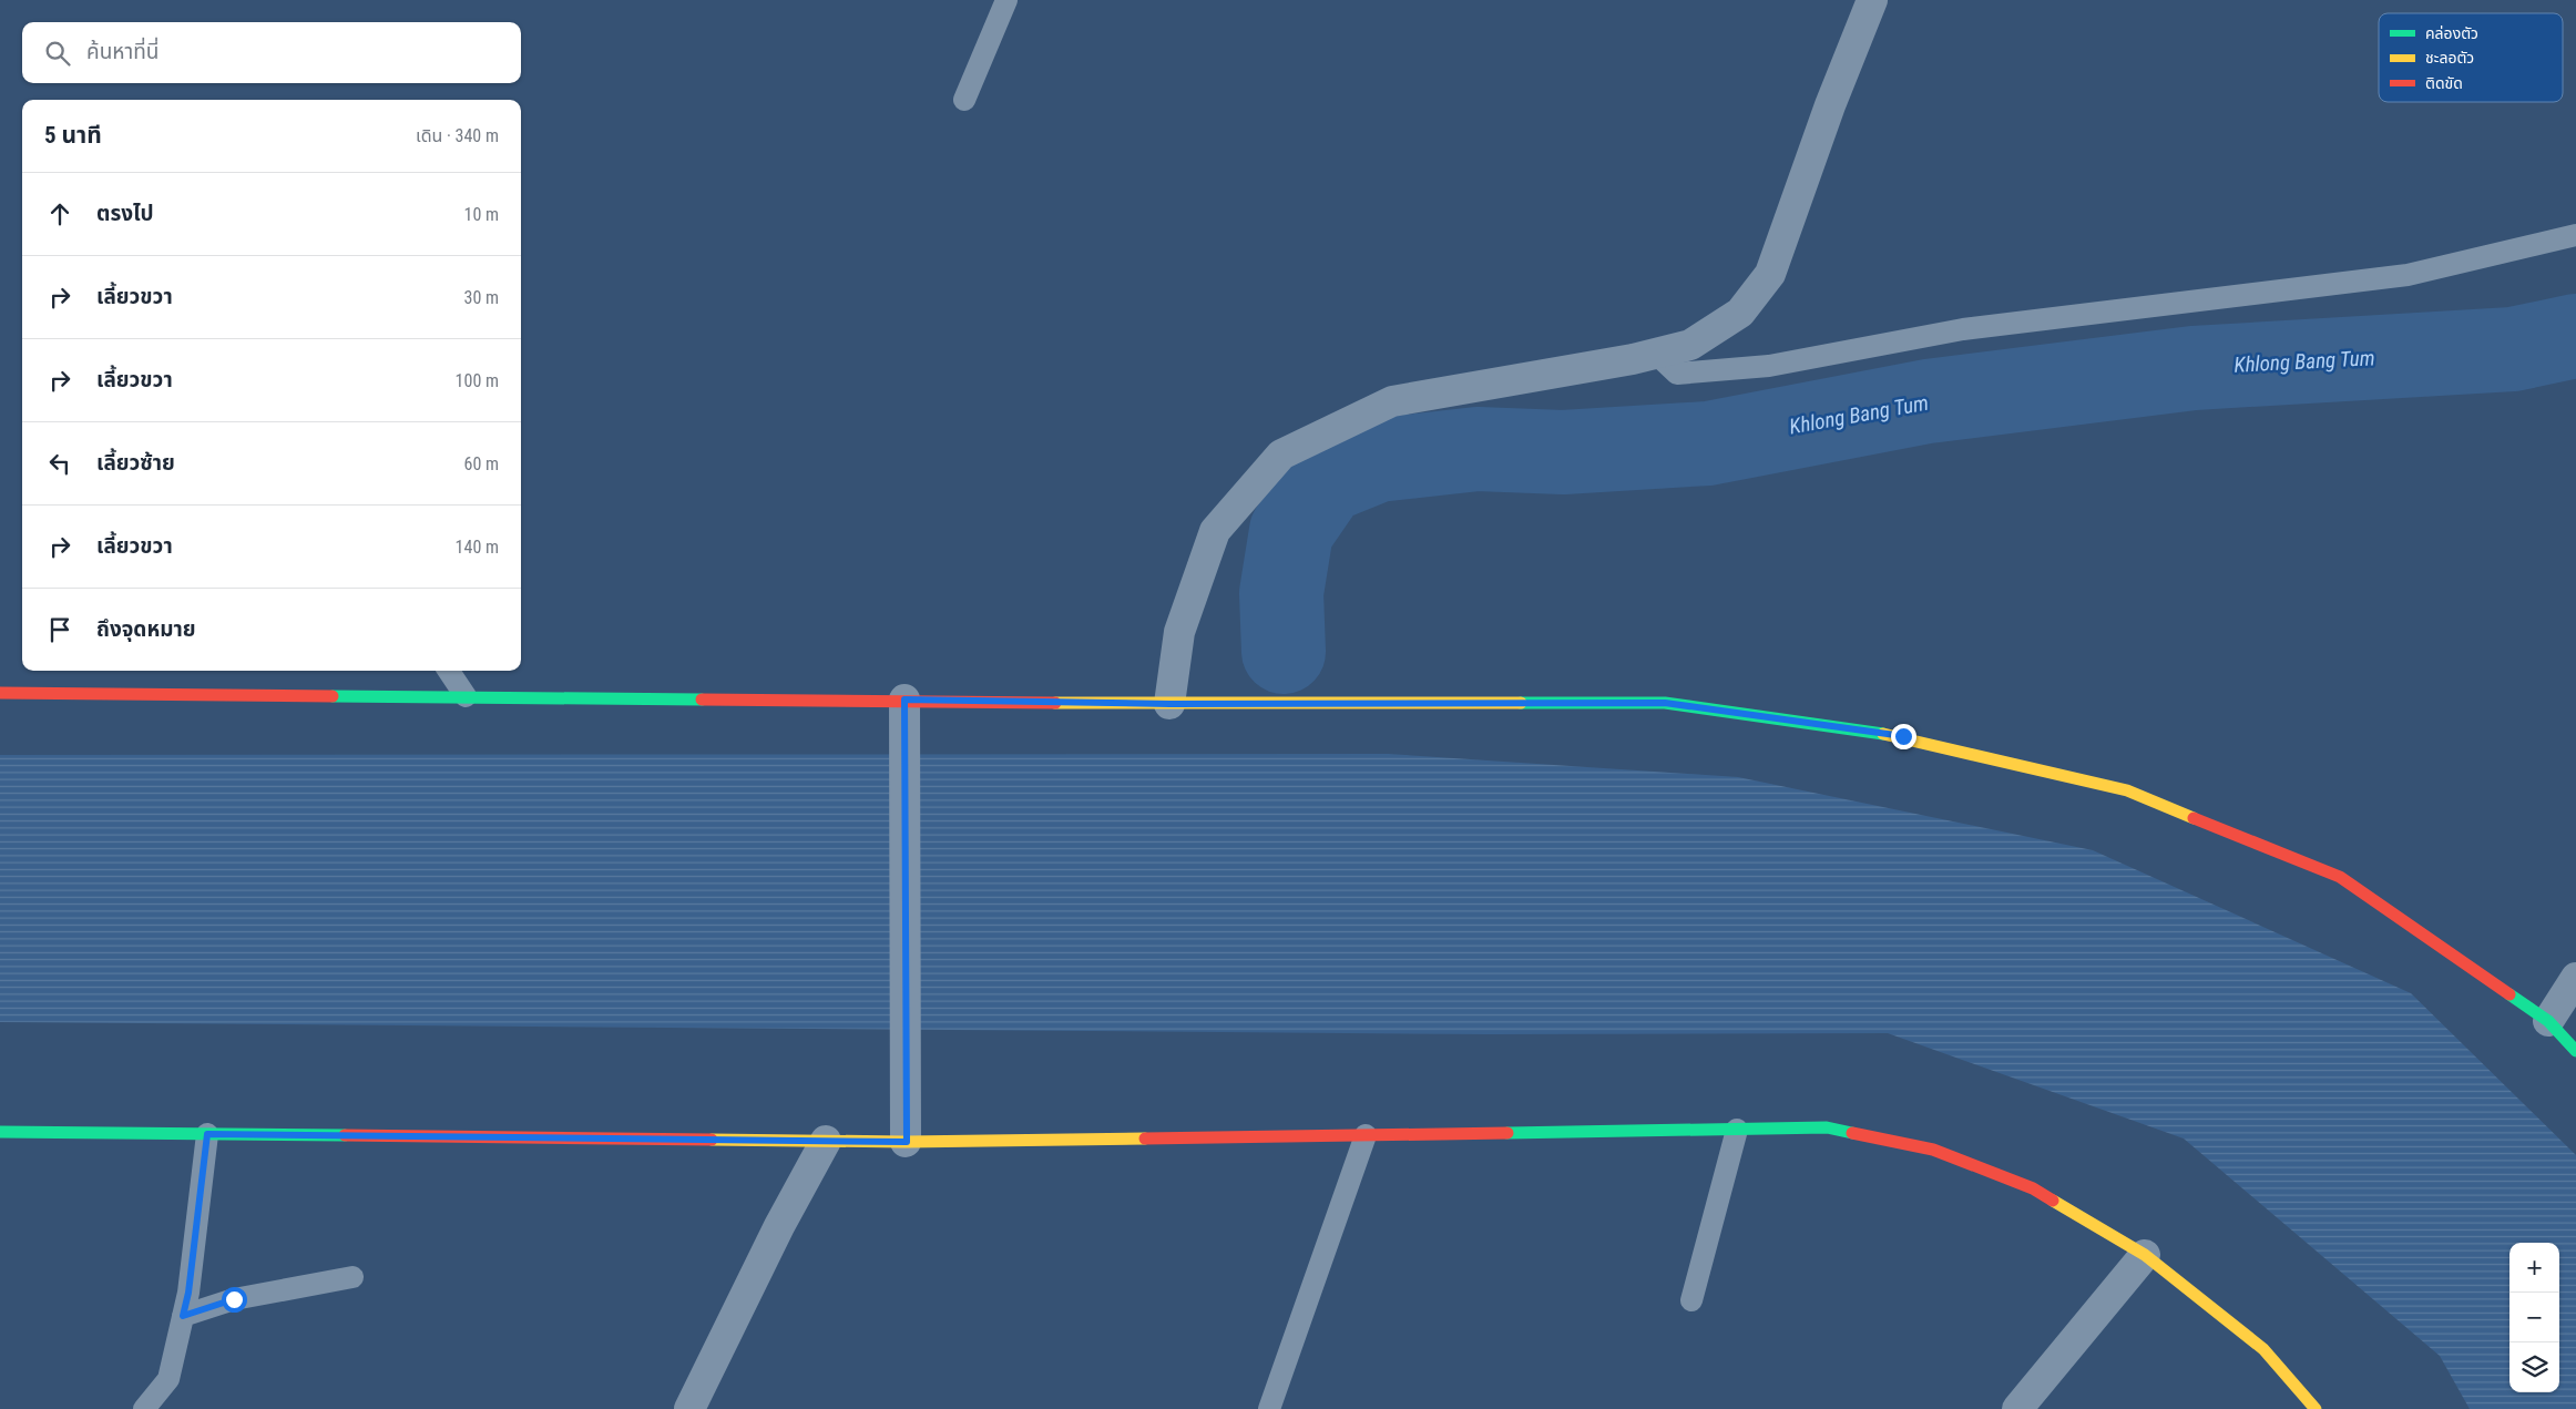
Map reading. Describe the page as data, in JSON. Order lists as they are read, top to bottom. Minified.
{"water":["Khlong Bang Tum"],"legend":["คล่องตัว","ชะลอตัว","ติดขัด"],"page":{"search":"ค้นหาที่นี่","heading":["5 นาที","เดิน · 340 m"],"list":[["ตรงไป","10 m"],["เลี้ยวขวา","30 m"],["เลี้ยวขวา","100 m"],["เลี้ยวซ้าย","60 m"],["เลี้ยวขวา","140 m"],"ถึงจุดหมาย"],"map_buttons":["+","−"]}}
